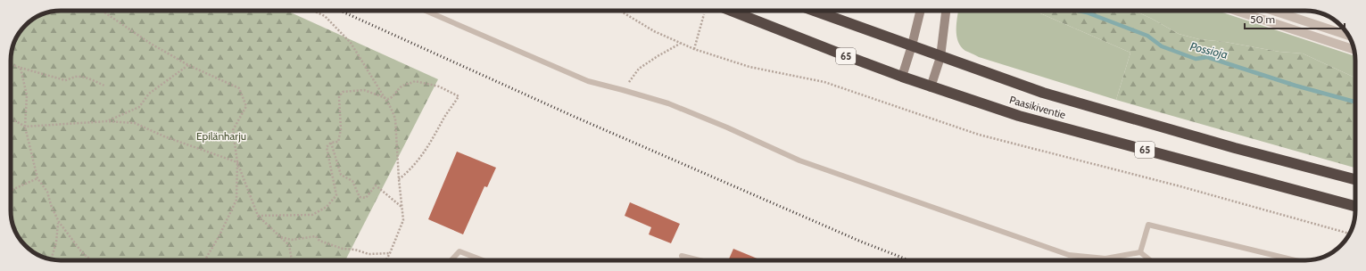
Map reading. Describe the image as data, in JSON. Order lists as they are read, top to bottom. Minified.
{"streets":{"highway":["65","Paasikiventie"]},"water":["Possioja"],"parks":["Epilänharju"],"scale_bar":"50 m"}
